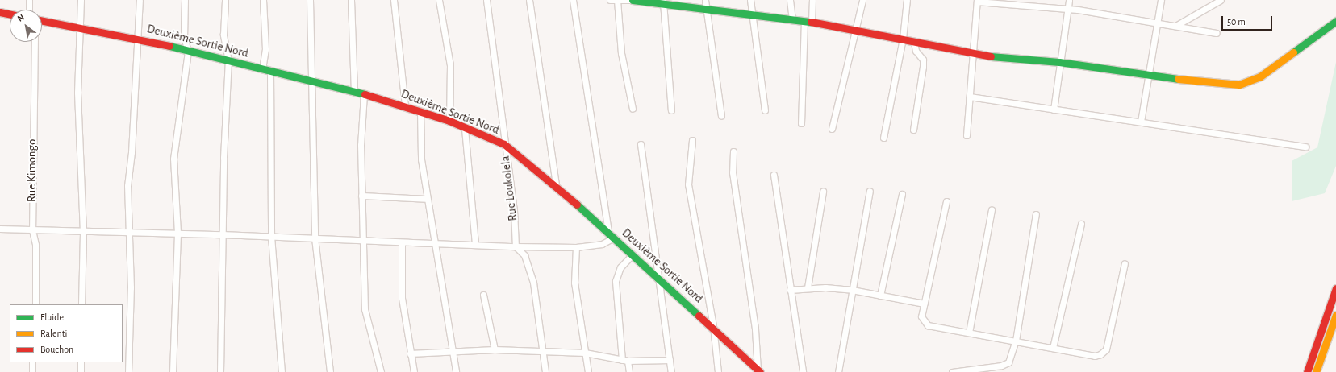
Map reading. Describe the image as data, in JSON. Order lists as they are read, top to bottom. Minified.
{"streets":{"main road":["Deuxième Sortie Nord"],"street":["Rue Kimongo","Rue Loukolela"]},"crossings":[["Deuxième Sortie Nord","Rue Loukolela"]],"legend":["Fluide","Ralenti","Bouchon"],"scale_bar":"50 m","north":"top left"}
